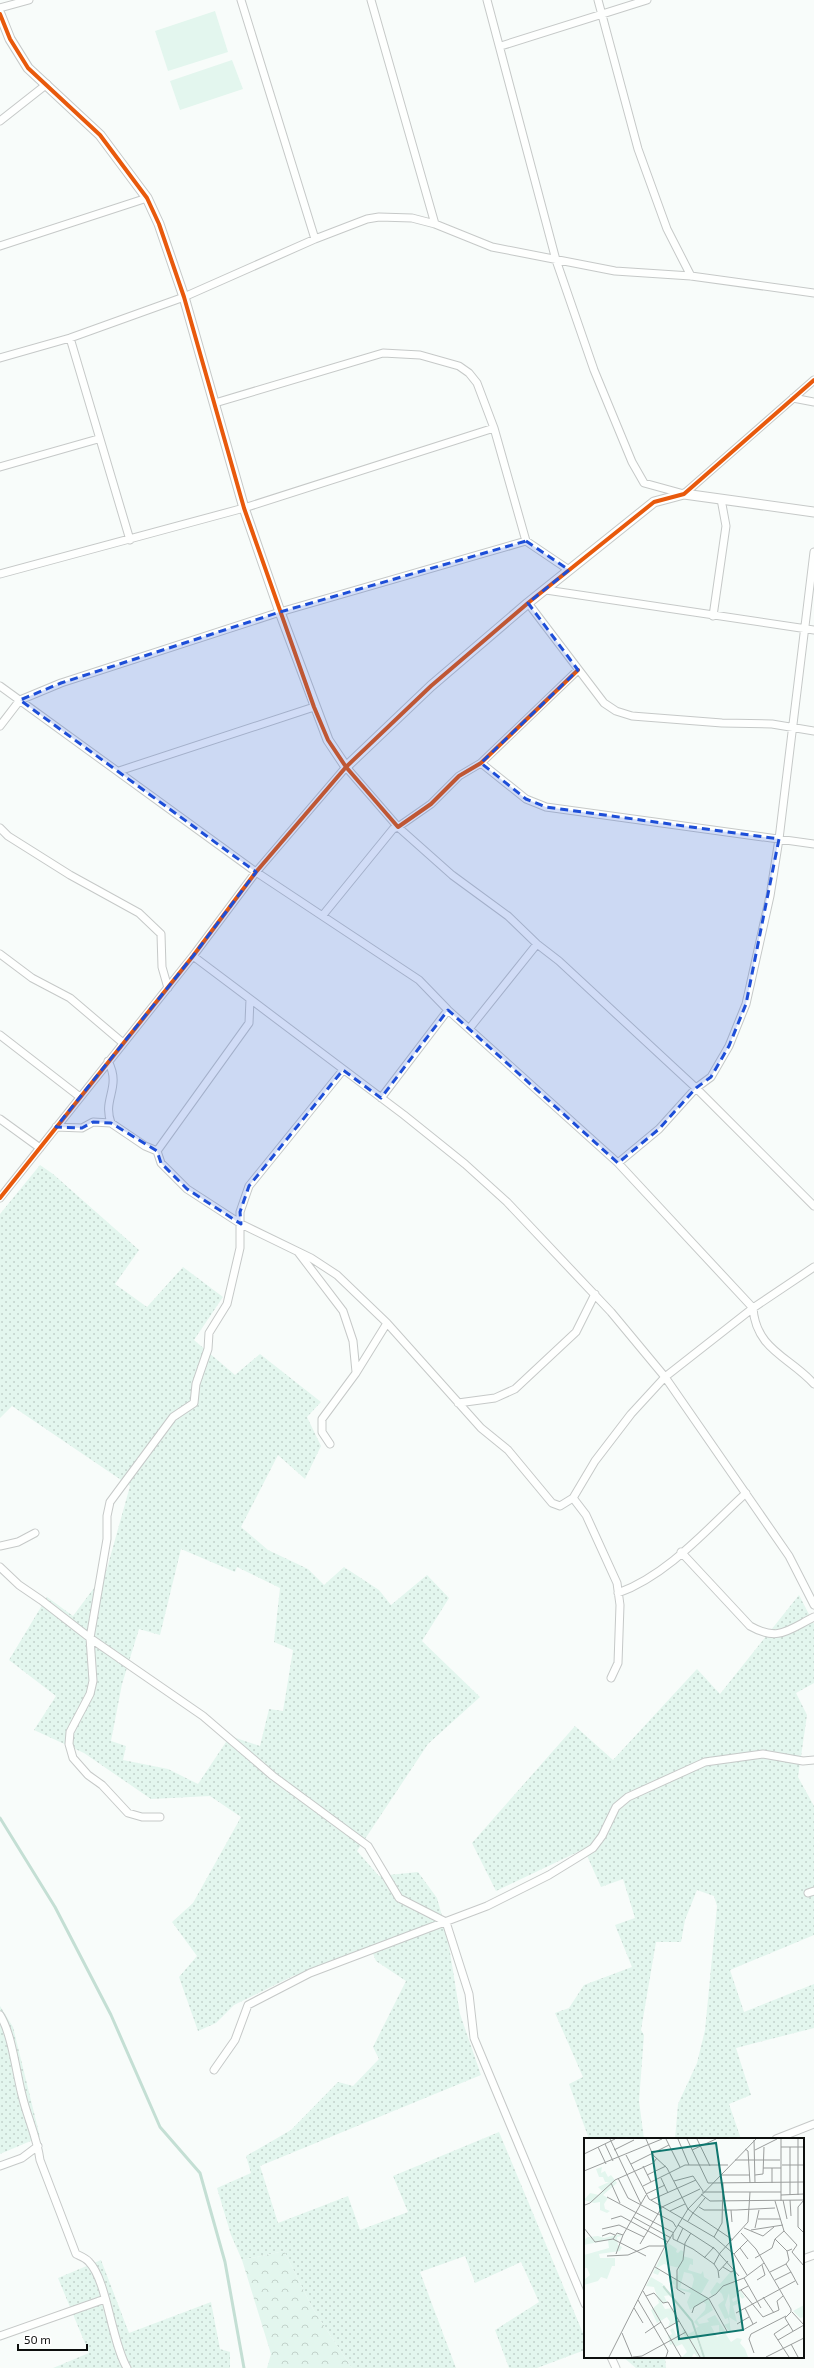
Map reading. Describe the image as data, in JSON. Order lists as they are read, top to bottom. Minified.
{"scale_bar":"50 m"}
